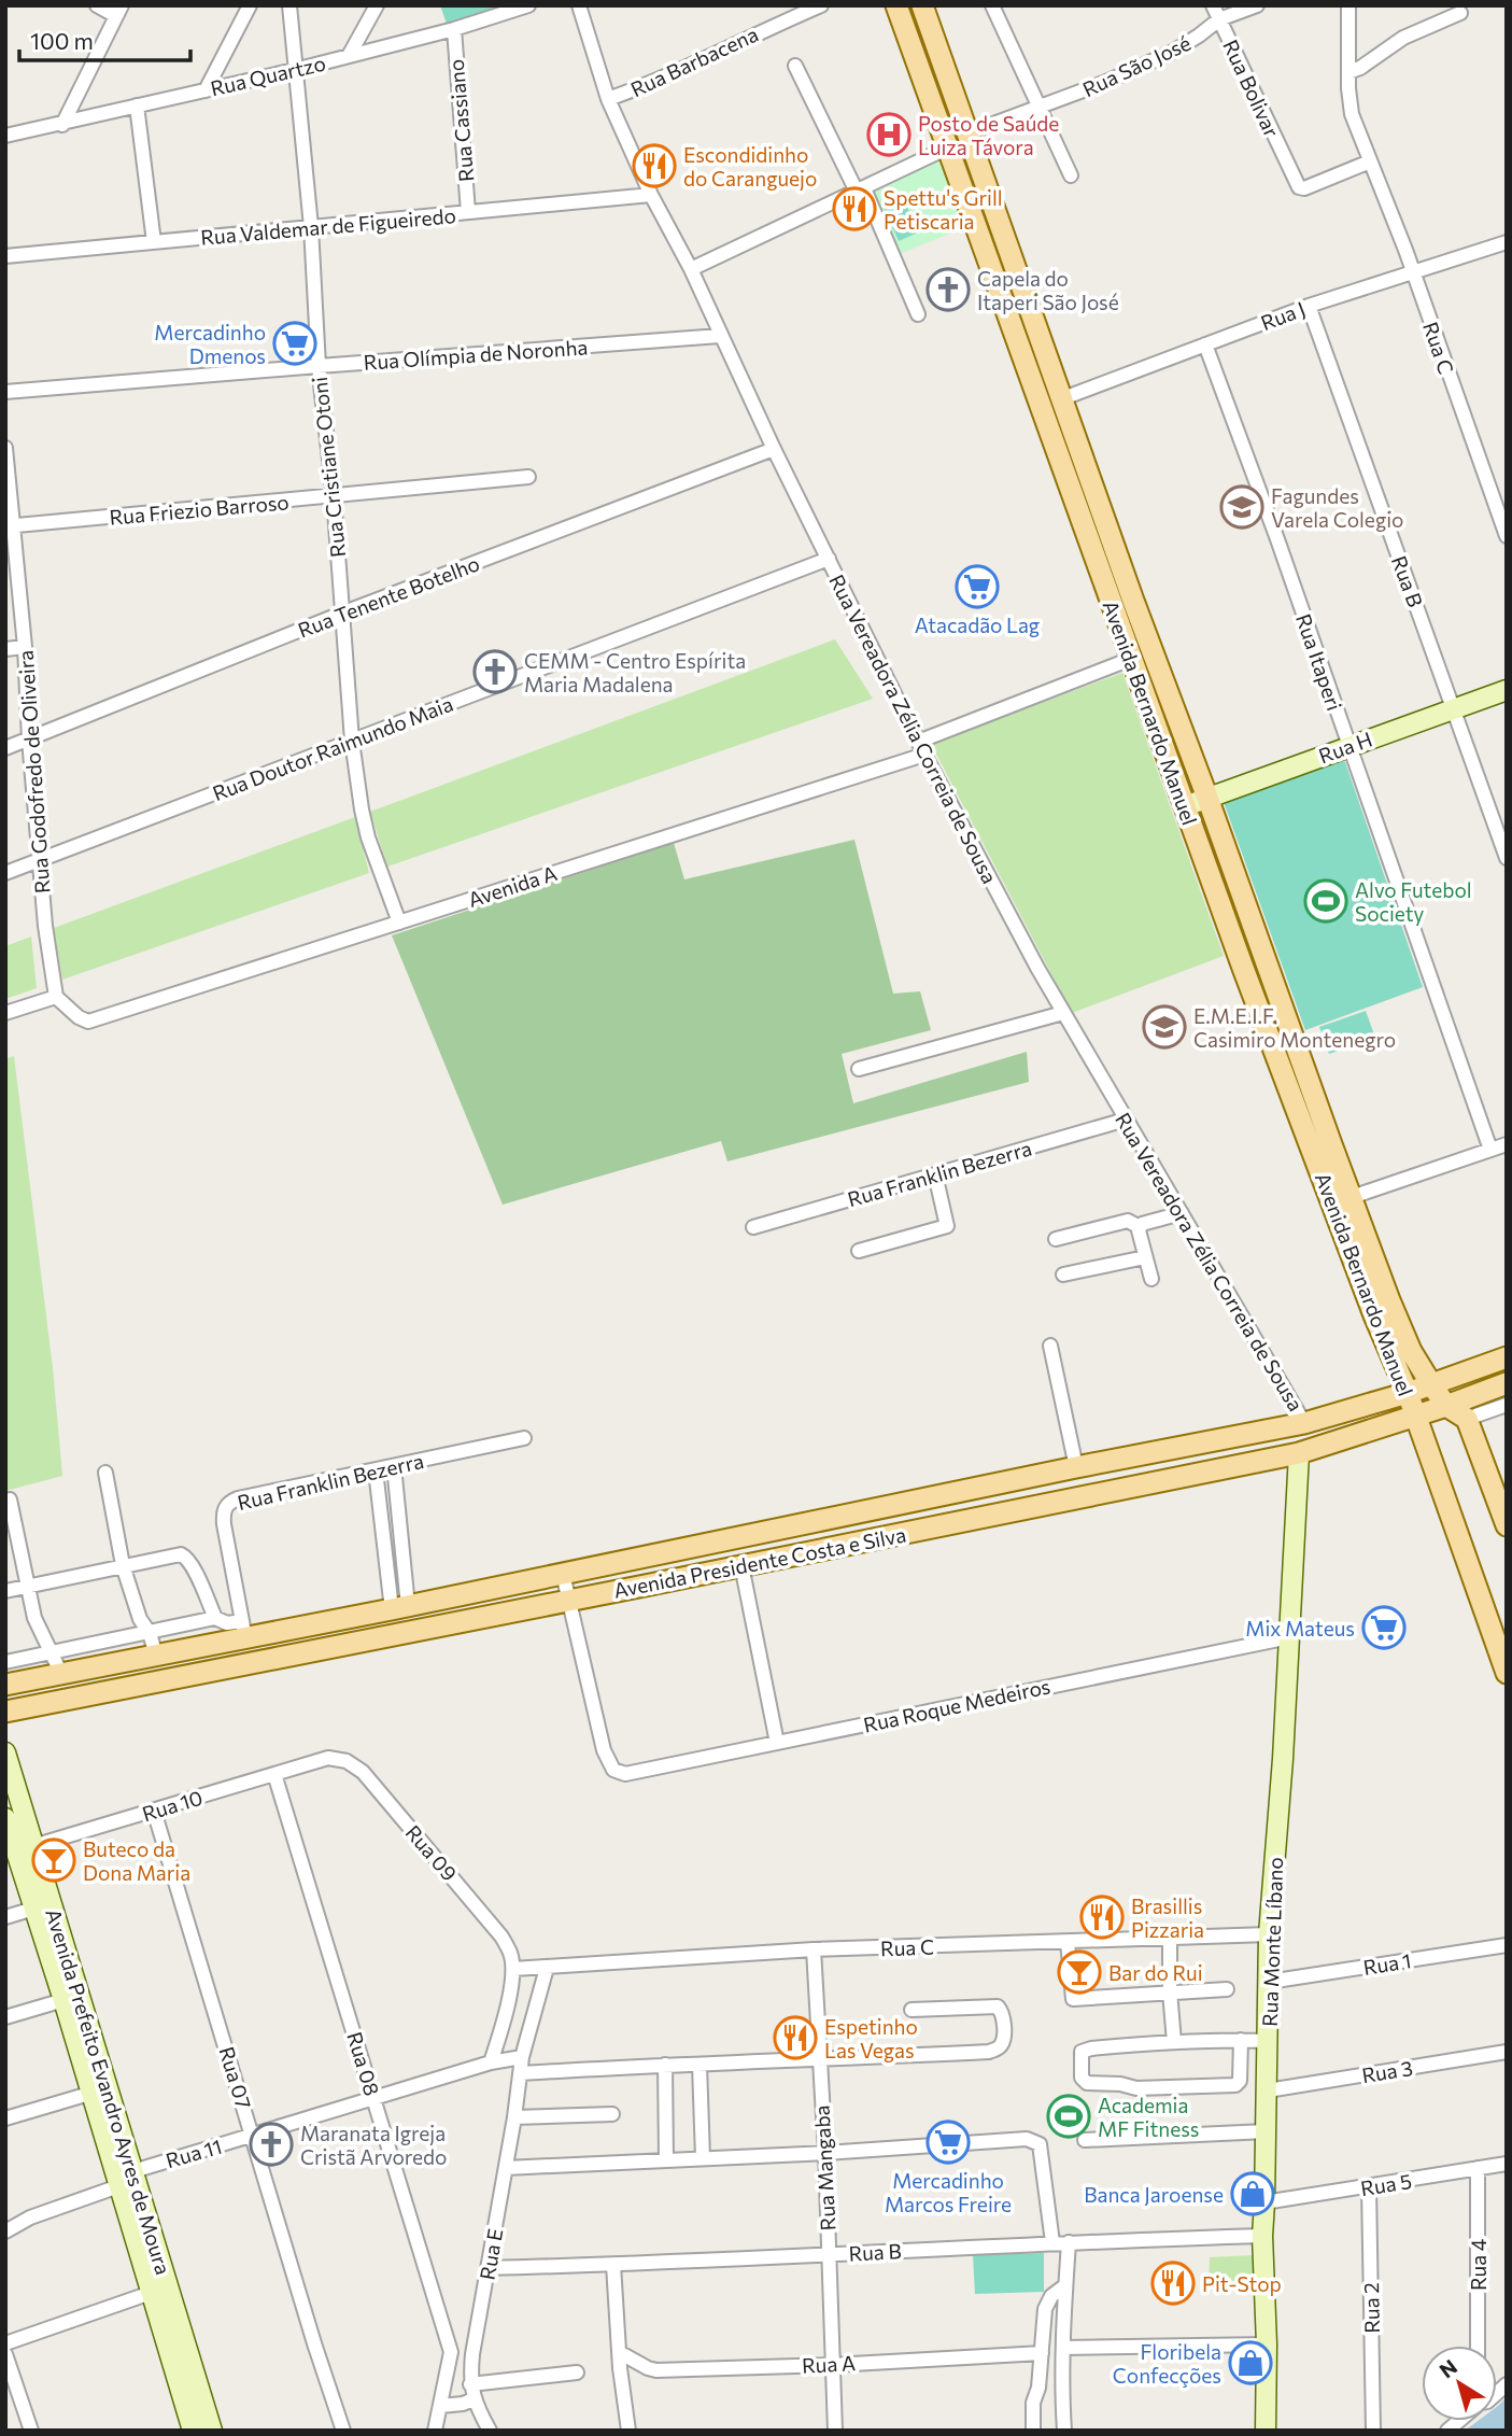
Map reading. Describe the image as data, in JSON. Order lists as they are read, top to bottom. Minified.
{"streets":{"main road":["Avenida Bernardo Manuel","Avenida Presidente Costa e Silva"],"street":["Rua Barbacena","Rua São José","Rua Quartzo","Rua Bolivar","Rua Cassiano","Rua Valdemar de Figueiredo","Rua J","Rua C","Rua Olímpia de Noronha","Rua Cristiane Otoni","Rua Friezio Barroso","Rua B","Rua Tenente Botelho","Rua Itaperi","Rua Vereadora Zélia Correia de Sousa","Rua H","Rua Doutor Raimundo Maia","Rua Godofredo de Oliveira","Avenida A","Rua Franklin Bezerra","Rua Roque Medeiros","Rua 10","Rua 09","Rua Monte Líbano","Rua 1","Rua 08","Rua 3","Rua 07","Avenida Prefeito Evandro Ayres de Moura","Rua 11","Rua Mangaba","Rua 5","Rua E","Rua 4","Rua 2","Rua A"]},"crossings":[["Rua Barbacena","Rua Vereadora Zélia Correia de Sousa"],["Rua São José","Rua Bolivar"],["Rua São José","Avenida Bernardo Manuel"],["Rua Quartzo","Rua Cassiano"],["Rua Quartzo","Rua Cristiane Otoni"],["Rua Bolivar","Rua C"],["Rua Cassiano","Rua Valdemar de Figueiredo"],["Rua Valdemar de Figueiredo","Rua Cristiane Otoni"],["Rua Valdemar de Figueiredo","Rua Vereadora Zélia Correia de Sousa"],["Rua J","Rua C"],["Rua J","Rua B"],["Rua J","Rua Itaperi"],["Rua J","Avenida Bernardo Manuel"],["Rua C","Rua Monte Líbano"],["Rua C","Rua Mangaba"],["Rua Olímpia de Noronha","Rua Cristiane Otoni"],["Rua Olímpia de Noronha","Rua Vereadora Zélia Correia de Sousa"],["Rua Cristiane Otoni","Rua Friezio Barroso"],["Rua Cristiane Otoni","Rua Tenente Botelho"],["Rua Cristiane Otoni","Rua Doutor Raimundo Maia"],["Rua Cristiane Otoni","Avenida A"],["Rua Friezio Barroso","Rua Godofredo de Oliveira"],["Rua B","Rua H"],["Rua B","Rua Monte Líbano"],["Rua B","Rua Mangaba"],["Rua B","Rua E"],["Rua Tenente Botelho","Rua Vereadora Zélia Correia de Sousa"],["Rua Tenente Botelho","Rua Godofredo de Oliveira"],["Rua Itaperi","Rua H"],["Avenida Bernardo Manuel","Rua H"],["Avenida Bernardo Manuel","Avenida A"],["Avenida Bernardo Manuel","Avenida Presidente Costa e Silva"],["Rua Vereadora Zélia Correia de Sousa","Rua Doutor Raimundo Maia"],["Rua Vereadora Zélia Correia de Sousa","Avenida A"],["Rua Vereadora Zélia Correia de Sousa","Rua Franklin Bezerra"],["Rua Vereadora Zélia Correia de Sousa","Avenida Presidente Costa e Silva"],["Rua Doutor Raimundo Maia","Rua Godofredo de Oliveira"],["Rua Godofredo de Oliveira","Avenida A"],["Rua Franklin Bezerra","Avenida Presidente Costa e Silva"],["Avenida Presidente Costa e Silva","Rua Roque Medeiros"],["Avenida Presidente Costa e Silva","Rua Monte Líbano"],["Rua Roque Medeiros","Rua Monte Líbano"],["Rua 10","Rua 09"],["Rua 10","Rua 08"],["Rua 10","Rua 07"],["Rua 10","Avenida Prefeito Evandro Ayres de Moura"],["Rua Monte Líbano","Rua 1"],["Rua Monte Líbano","Rua 3"],["Rua Monte Líbano","Rua 5"],["Rua 08","Rua 11"],["Rua 07","Rua 11"],["Avenida Prefeito Evandro Ayres de Moura","Rua 11"],["Rua Mangaba","Rua A"],["Rua 5","Rua 4"],["Rua 5","Rua 2"]],"places":{"hospital":["Posto de Saúde Luiza Távora"],"restaurant":["Escondidinho do Caranguejo","Spettu's Grill Petiscaria","Brasillis Pizzaria","Espetinho Las Vegas","Pit-Stop"],"church":["Capela do Itaperi São José","CEMM - Centro Espírita Maria Madalena","Maranata Igreja Cristã Arvoredo"],"supermarket":["Mercadinho Dmenos","Atacadão Lag","Mix Mateus","Mercadinho Marcos Freire"],"school or university":["Fagundes Varela Colegio","E.M.E.I.F. Casimiro Montenegro"],"sports":["Alvo Futebol Society","Academia MF Fitness"],"bar":["Buteco da Dona Maria","Bar do Rui"],"shop":["Banca Jaroense","Floribela Confecções"]},"scale_bar":"100 m","north":"top left"}
